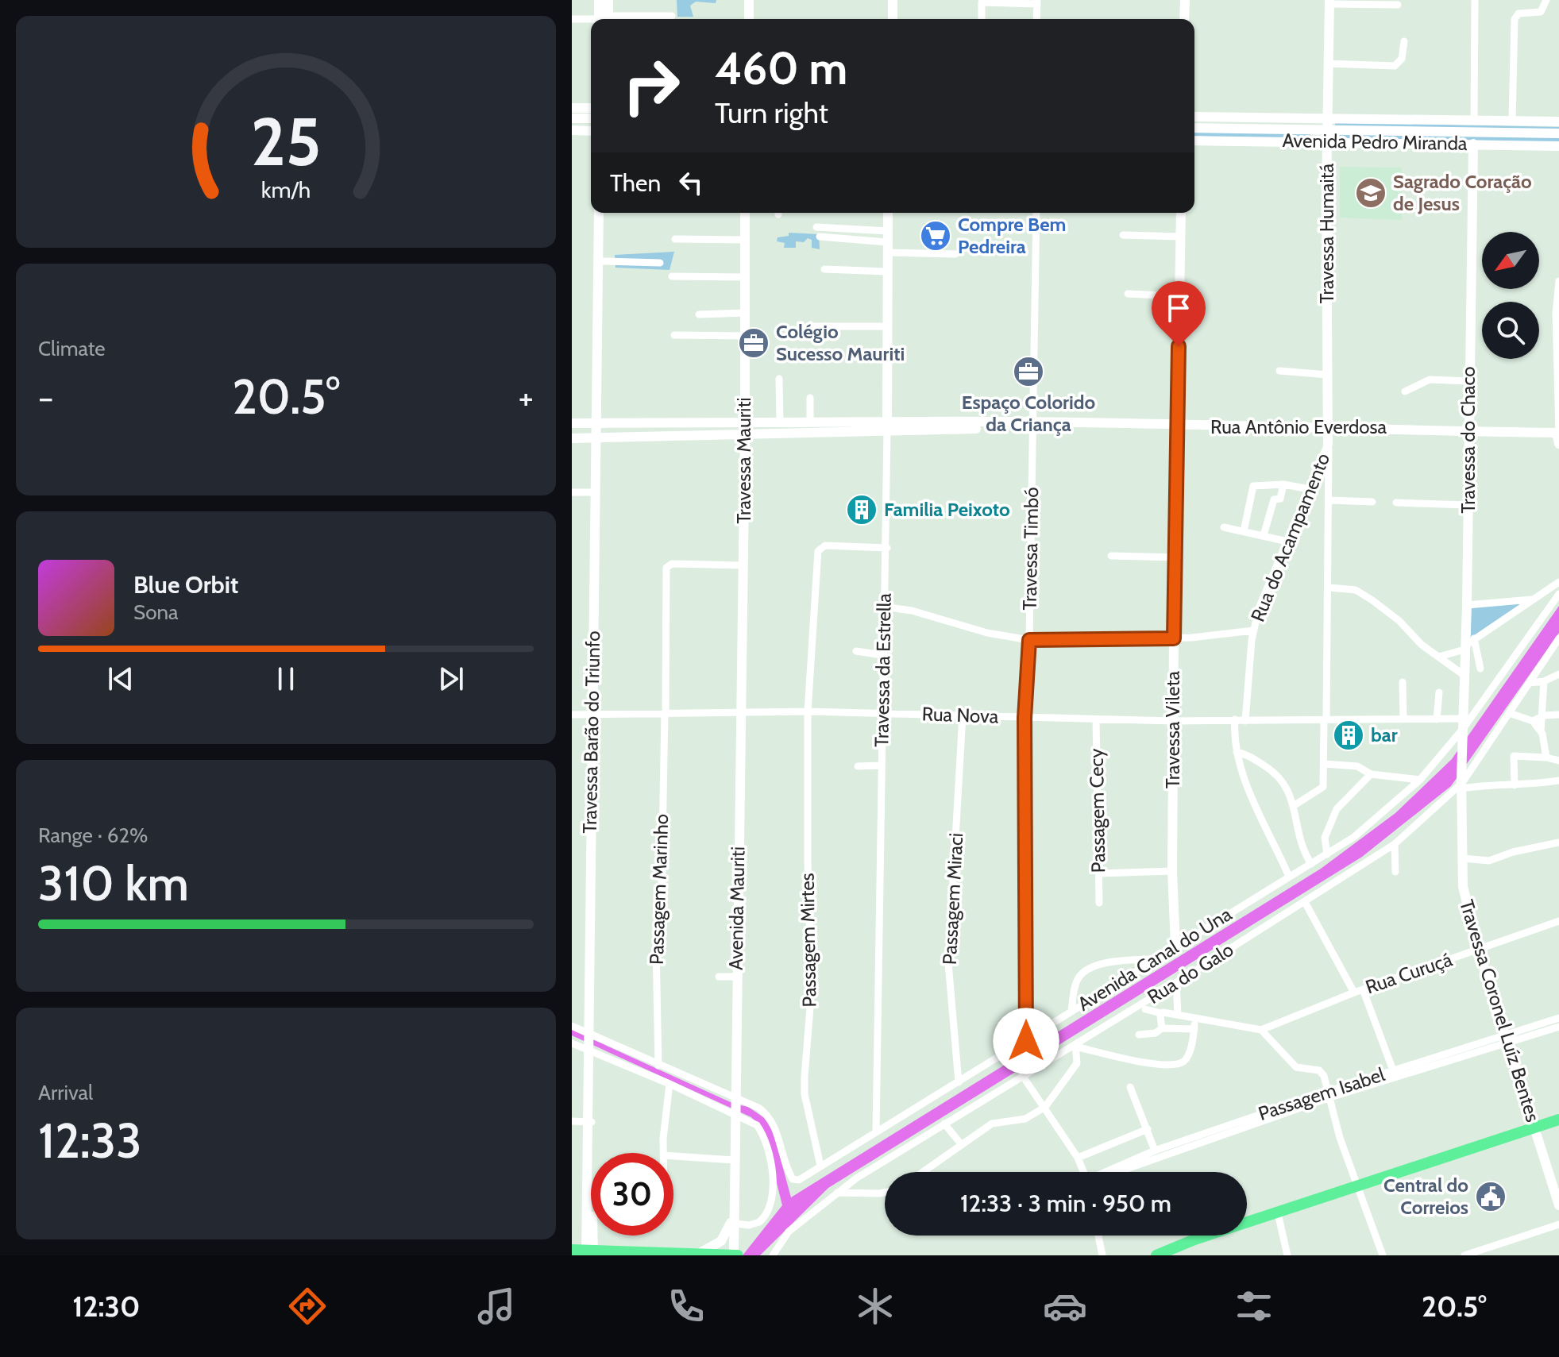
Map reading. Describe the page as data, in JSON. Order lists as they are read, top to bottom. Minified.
{"streets":{"street":["Avenida Pedro Miranda","Travessa Humaitá","Rua Antônio Everdosa","Travessa do Chaco","Travessa Mauriti","Rua do Acampamento","Travessa Timbó","Travessa da Estrella","Rua Nova","Travessa Vileta","Travessa Barão do Triunfo","Passagem Cecy","Passagem Marinho","Passagem Miraci","Avenida Mauriti","Passagem Mirtes","Avenida Canal do Una","Rua do Galo","Rua Curuçá","Travessa Coronel Luíz Bentes","Passagem Isabel"]},"crossings":[["Avenida Pedro Miranda","Travessa Humaitá"],["Avenida Pedro Miranda","Travessa do Chaco"],["Travessa Humaitá","Rua Antônio Everdosa"],["Travessa Humaitá","Rua do Acampamento"],["Rua Antônio Everdosa","Travessa do Chaco"],["Rua Antônio Everdosa","Travessa Mauriti"],["Rua Antônio Everdosa","Rua do Acampamento"],["Rua Antônio Everdosa","Travessa Timbó"],["Rua Antônio Everdosa","Travessa da Estrella"],["Rua Antônio Everdosa","Travessa Vileta"],["Rua Antônio Everdosa","Travessa Barão do Triunfo"],["Travessa do Chaco","Rua Nova"],["Travessa do Chaco","Avenida Canal do Una"],["Travessa do Chaco","Travessa Coronel Luíz Bentes"],["Travessa Mauriti","Rua Nova"],["Travessa Mauriti","Passagem Marinho"],["Travessa Mauriti","Avenida Mauriti"],["Rua do Acampamento","Rua Nova"],["Travessa Timbó","Rua Nova"],["Travessa Timbó","Avenida Canal do Una"],["Travessa da Estrella","Rua Nova"],["Travessa da Estrella","Passagem Mirtes"],["Travessa da Estrella","Avenida Canal do Una"],["Rua Nova","Travessa Vileta"],["Rua Nova","Travessa Barão do Triunfo"],["Rua Nova","Passagem Cecy"],["Rua Nova","Passagem Marinho"],["Rua Nova","Passagem Miraci"],["Rua Nova","Avenida Mauriti"],["Rua Nova","Passagem Mirtes"],["Rua Nova","Avenida Canal do Una"],["Rua Nova","Travessa Coronel Luíz Bentes"],["Travessa Vileta","Avenida Canal do Una"],["Passagem Miraci","Avenida Canal do Una"],["Avenida Mauriti","Avenida Canal do Una"],["Passagem Mirtes","Avenida Canal do Una"],["Avenida Canal do Una","Travessa Coronel Luíz Bentes"],["Rua do Galo","Travessa Coronel Luíz Bentes"],["Rua Curuçá","Travessa Coronel Luíz Bentes"],["Travessa Coronel Luíz Bentes","Passagem Isabel"]],"places":{"school or university":["Sagrado Coração de Jesus"],"supermarket":["Compre Bem Pedreira"],"office":["Colégio Sucesso Mauriti","Espaço Colorido da Criança"],"building":["Familia Peixoto","bar"],"public building":["Central do Correios"]},"north":"bottom left","page":{"turn":["460 m","Turn right"],"then":"Then","tile":["Climate",["Range · 62%","310 km"],["Arrival","12:33"]],"heat":["−","20.5°","+"],"song":["Blue Orbit","Sona"],"limit":"30","trip":"12:33 · 3 min · 950 m","tabs":["12:30","20.5°"],"gauge":["25","km/h"]}}
